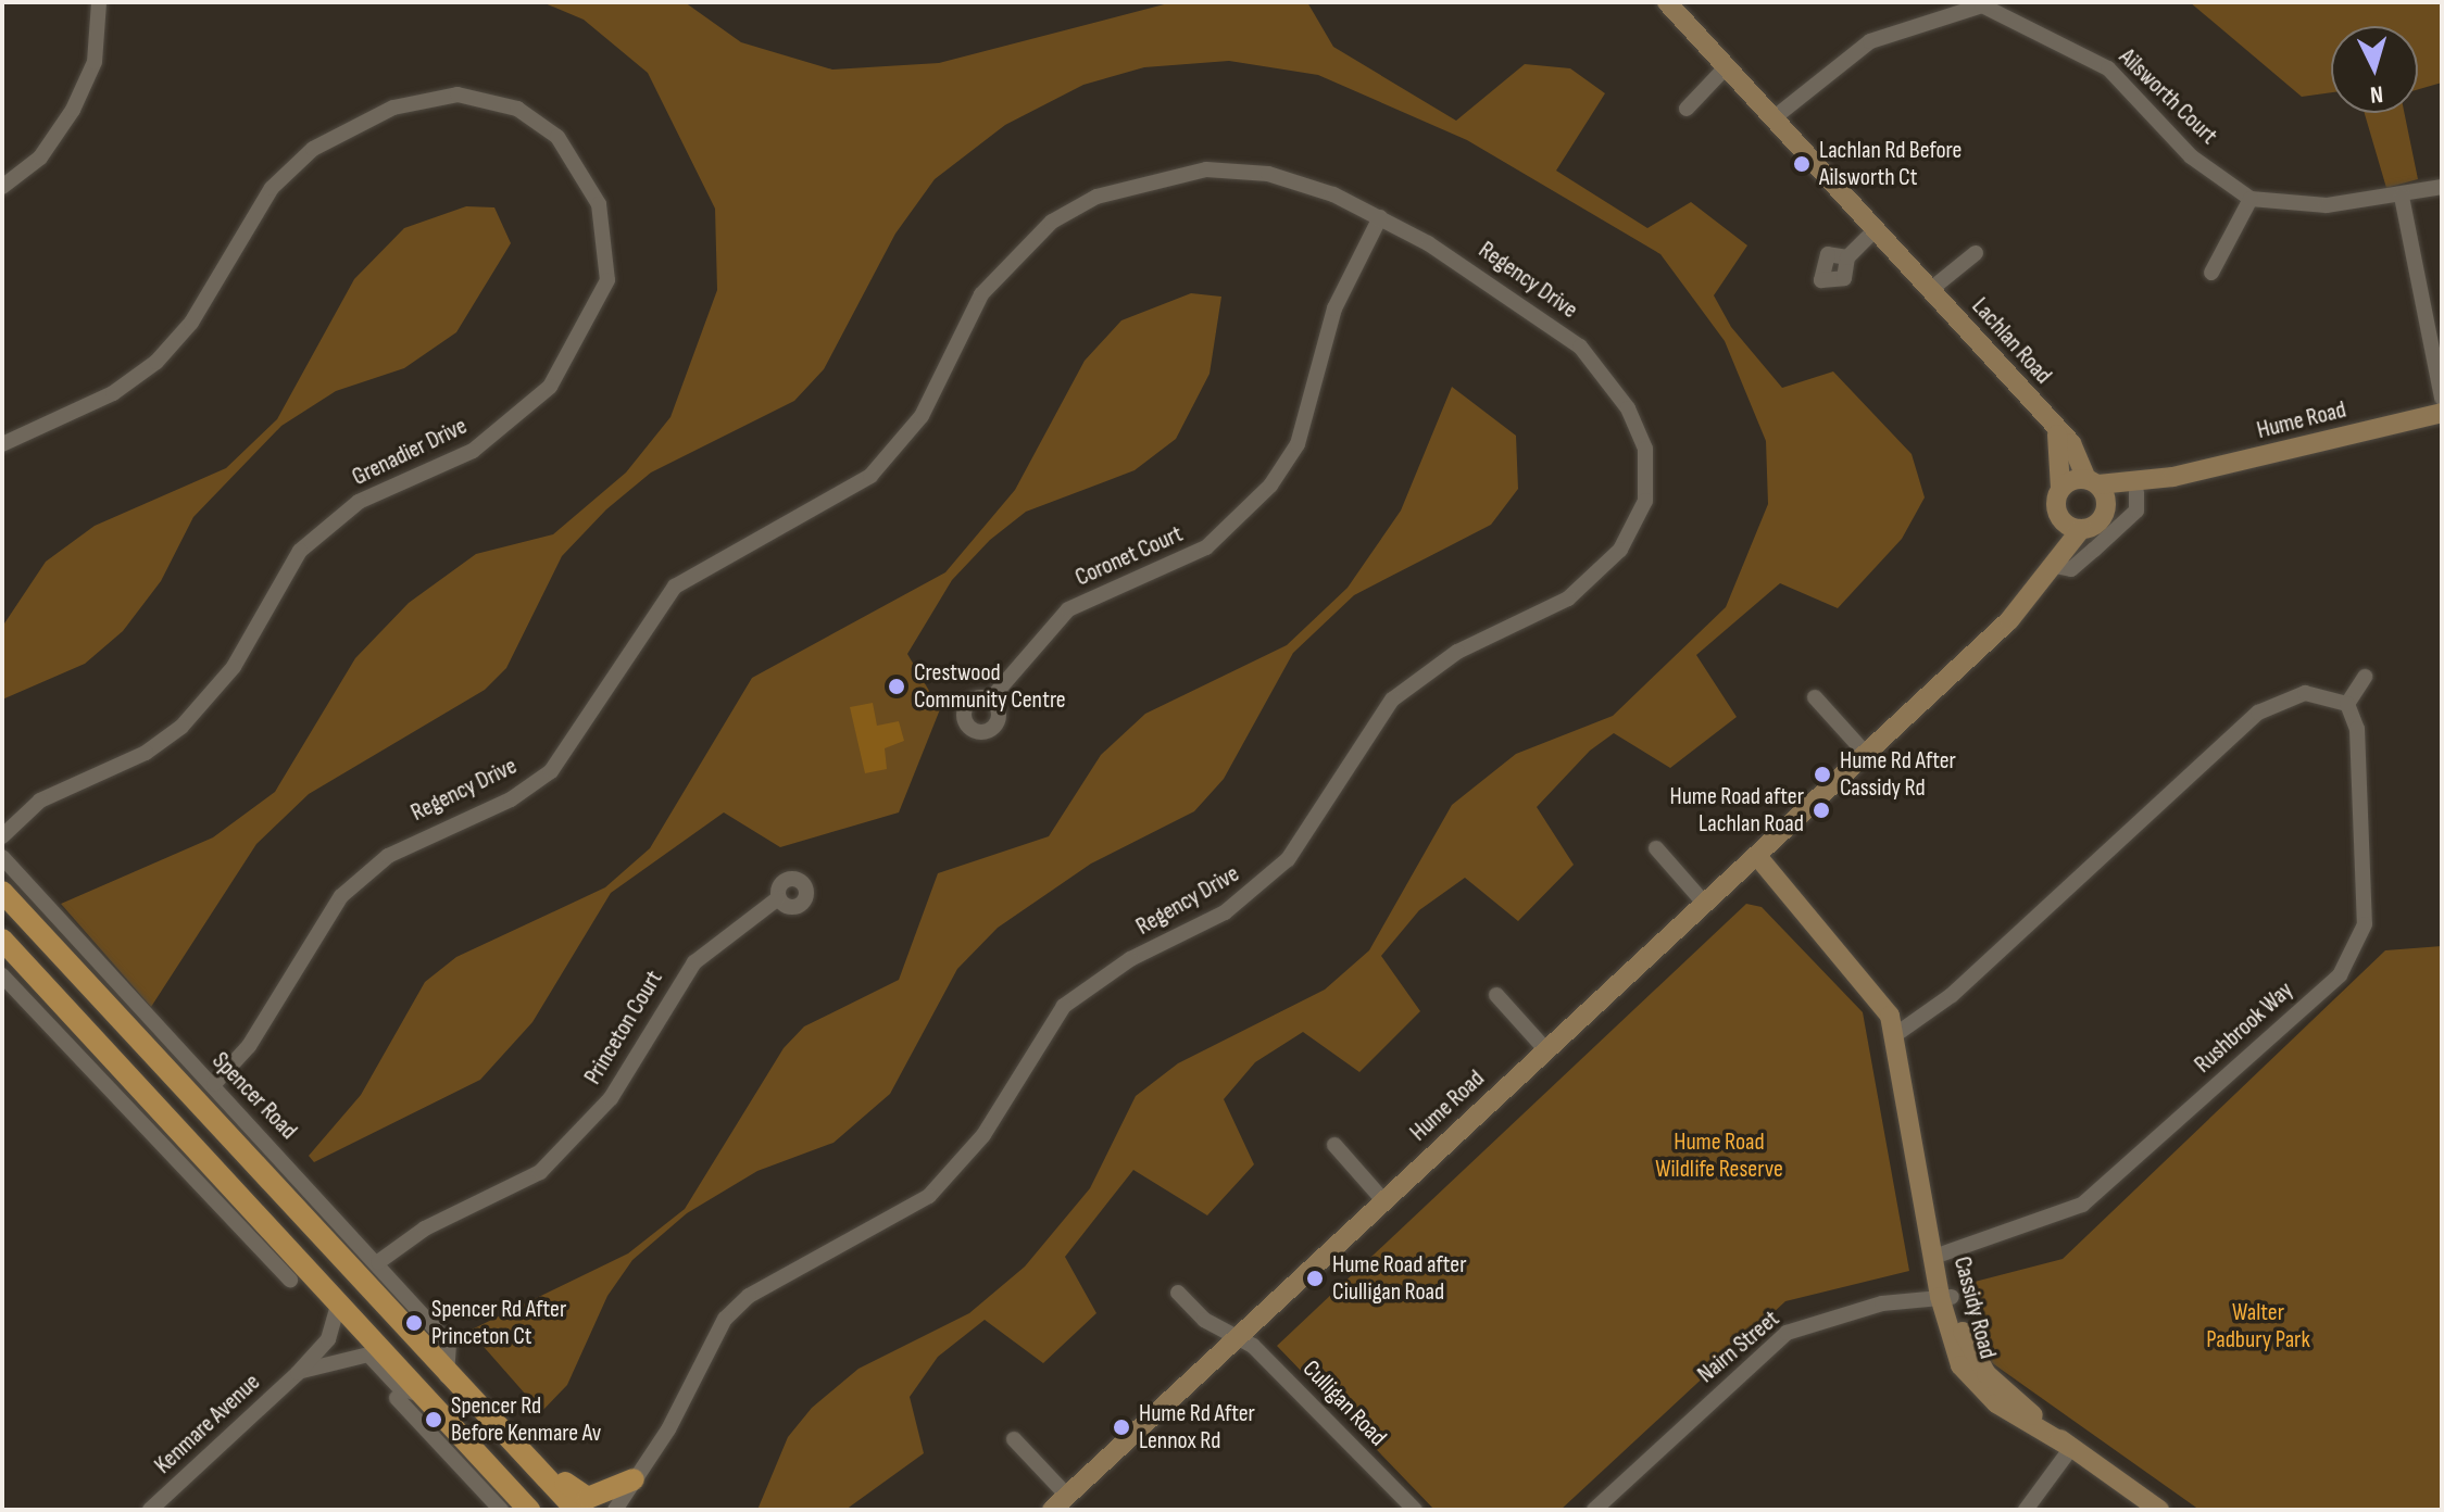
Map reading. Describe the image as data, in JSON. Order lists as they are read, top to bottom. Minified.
{"streets":{"main road":["Spencer Road"],"street":["Ailsworth Court","Regency Drive","Lachlan Road","Hume Road","Grenadier Drive","Coronet Court","Princeton Court","Rushbrook Way","Cassidy Road","Nairn Street","Culligan Road","Kenmare Avenue"]},"crossings":[["Ailsworth Court","Lachlan Road"],["Regency Drive","Coronet Court"],["Regency Drive","Spencer Road"],["Lachlan Road","Hume Road"],["Hume Road","Cassidy Road"],["Hume Road","Culligan Road"],["Princeton Court","Spencer Road"],["Rushbrook Way","Cassidy Road"],["Cassidy Road","Nairn Street"]],"parks":["Hume Road Wildlife Reserve","Walter Padbury Park"],"places":["Lachlan Rd Before Ailsworth Ct","Crestwood Community Centre","Hume Rd After Cassidy Rd","Hume Road after Lachlan Road","Hume Road after Ciulligan Road","Spencer Rd After Princeton Ct","Spencer Rd Before Kenmare Av","Hume Rd After Lennox Rd"],"north":"bottom"}
